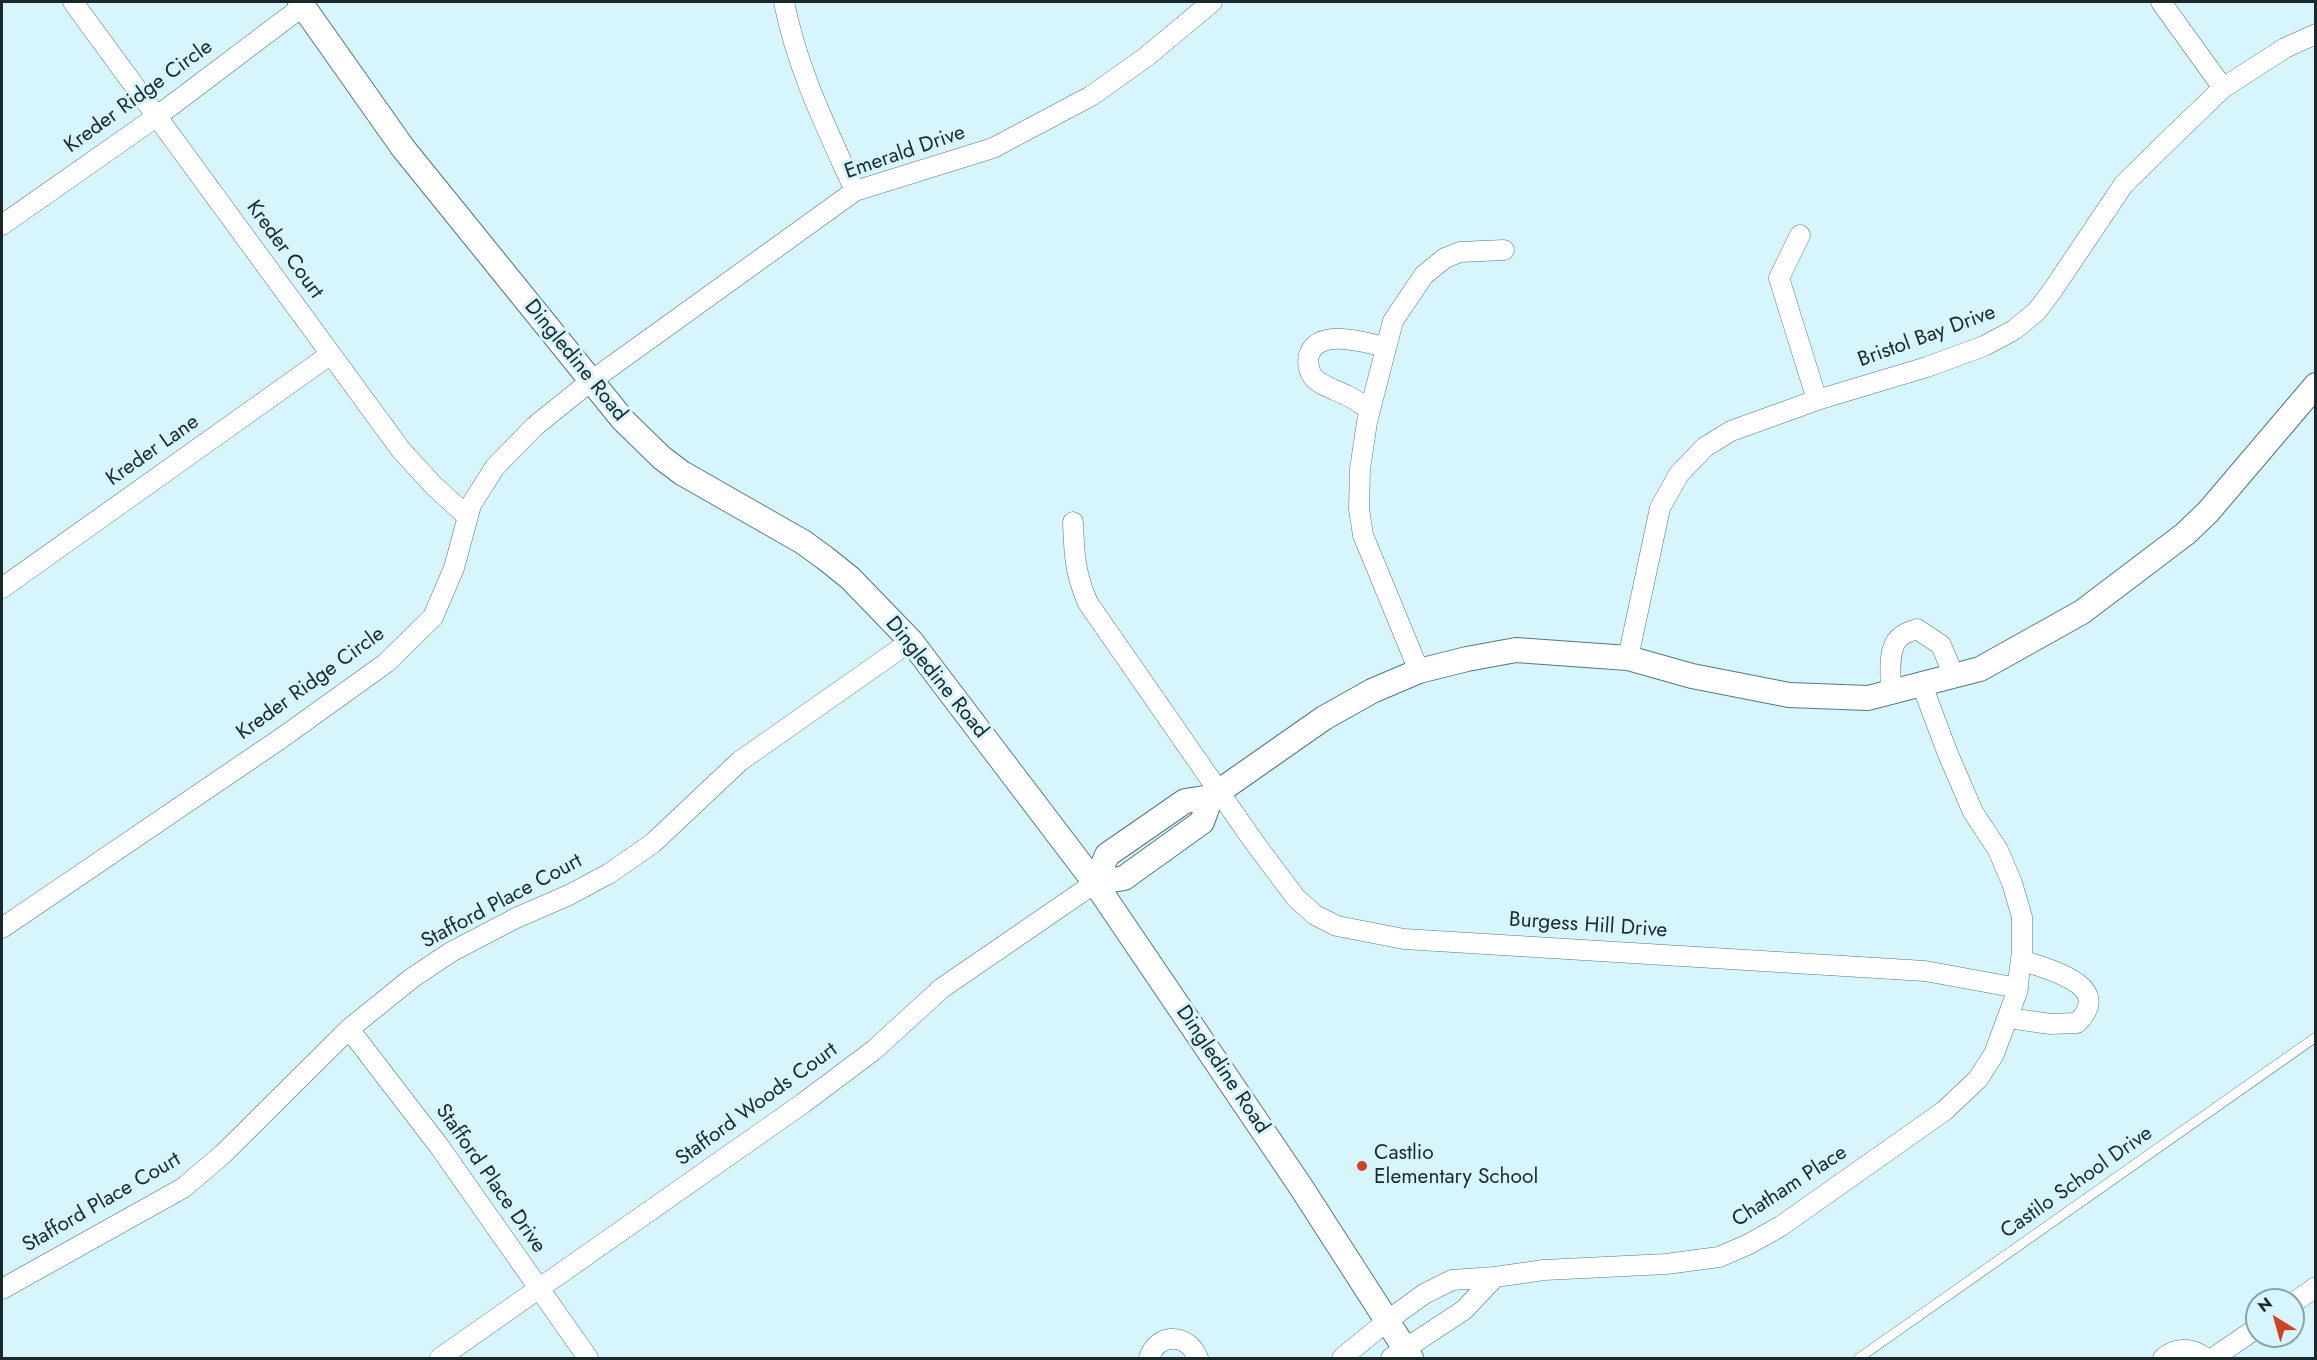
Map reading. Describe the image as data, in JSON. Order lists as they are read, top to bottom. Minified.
{"streets":{"street":["Kreder Ridge Circle","Emerald Drive","Kreder Court","Bristol Bay Drive","Dingledine Road","Kreder Lane","Stafford Place Court","Burgess Hill Drive","Stafford Woods Court","Stafford Place Drive","Chatham Place"],"lane":["Castilo School Drive"]},"crossings":[["Kreder Ridge Circle","Emerald Drive"],["Kreder Ridge Circle","Kreder Court"],["Kreder Ridge Circle","Dingledine Road"],["Emerald Drive","Dingledine Road"],["Kreder Court","Kreder Lane"],["Dingledine Road","Stafford Place Court"],["Dingledine Road","Stafford Woods Court"],["Dingledine Road","Chatham Place"],["Stafford Place Court","Stafford Place Drive"],["Burgess Hill Drive","Chatham Place"],["Stafford Woods Court","Stafford Place Drive"]],"places":["Castlio Elementary School"],"north":"top left"}
